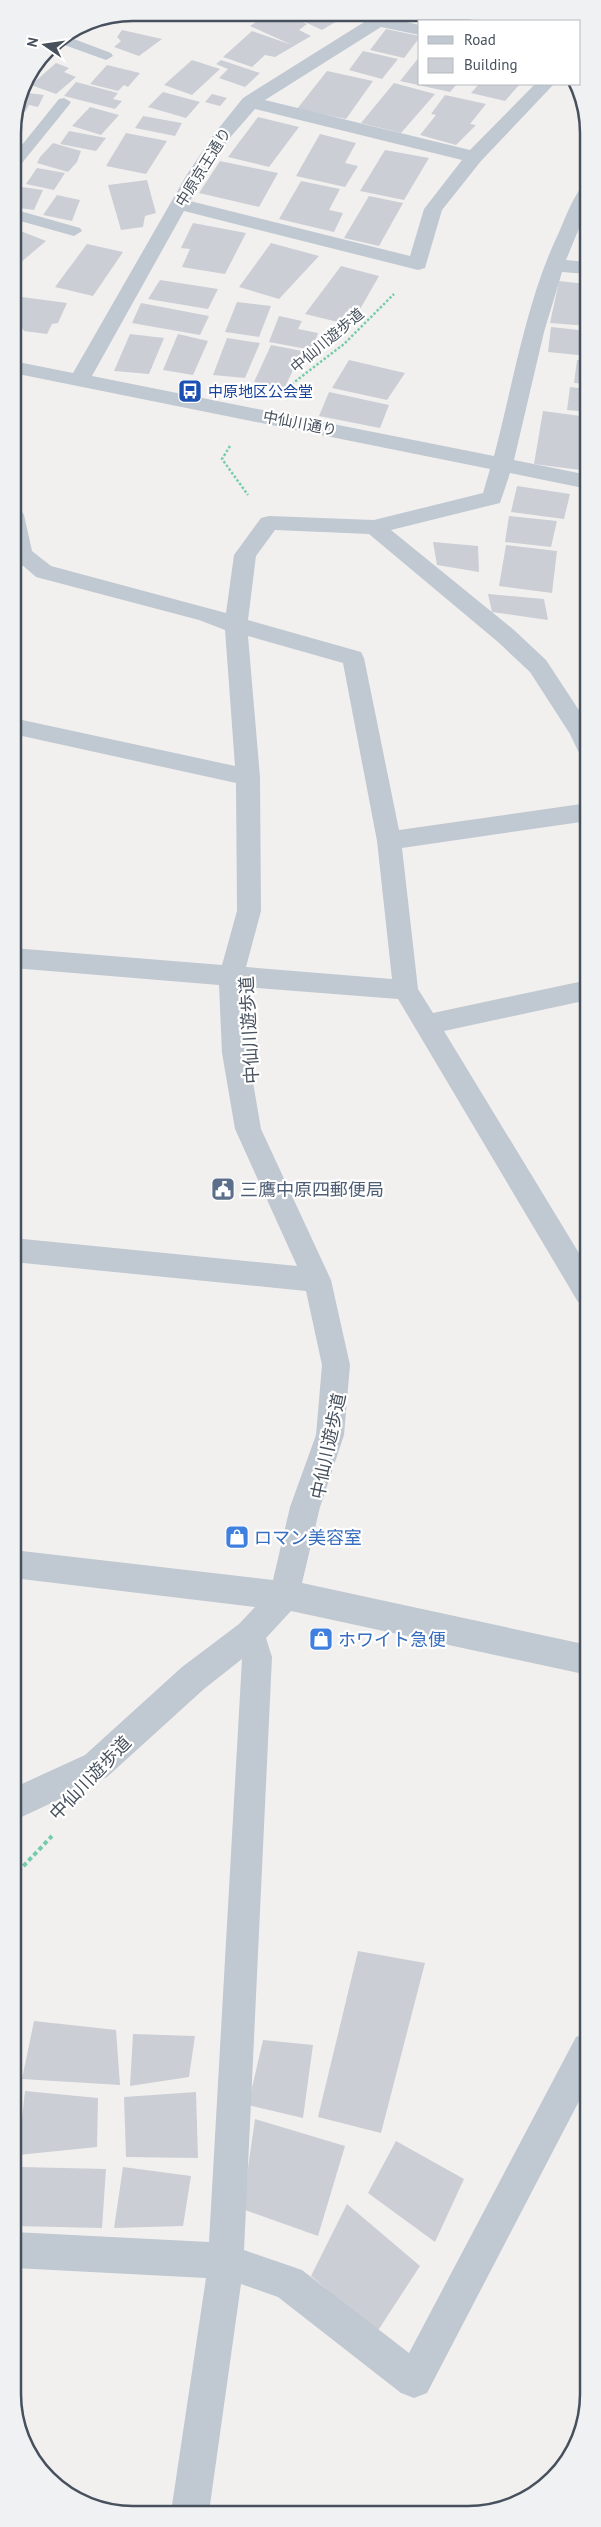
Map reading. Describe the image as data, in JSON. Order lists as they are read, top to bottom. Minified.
{"streets":{"street":["中原京王通り","中仙川通り"],"path":["中仙川遊歩道"]},"crossings":[["中原京王通り","中仙川通り"],["中仙川遊歩道","中仙川通り"]],"places":{"bus stop":["中原地区公会堂"],"public building":["三鷹中原四郵便局"],"shop":["ロマン美容室","ホワイト急便"]},"legend":["Road","Building"],"north":"left"}
